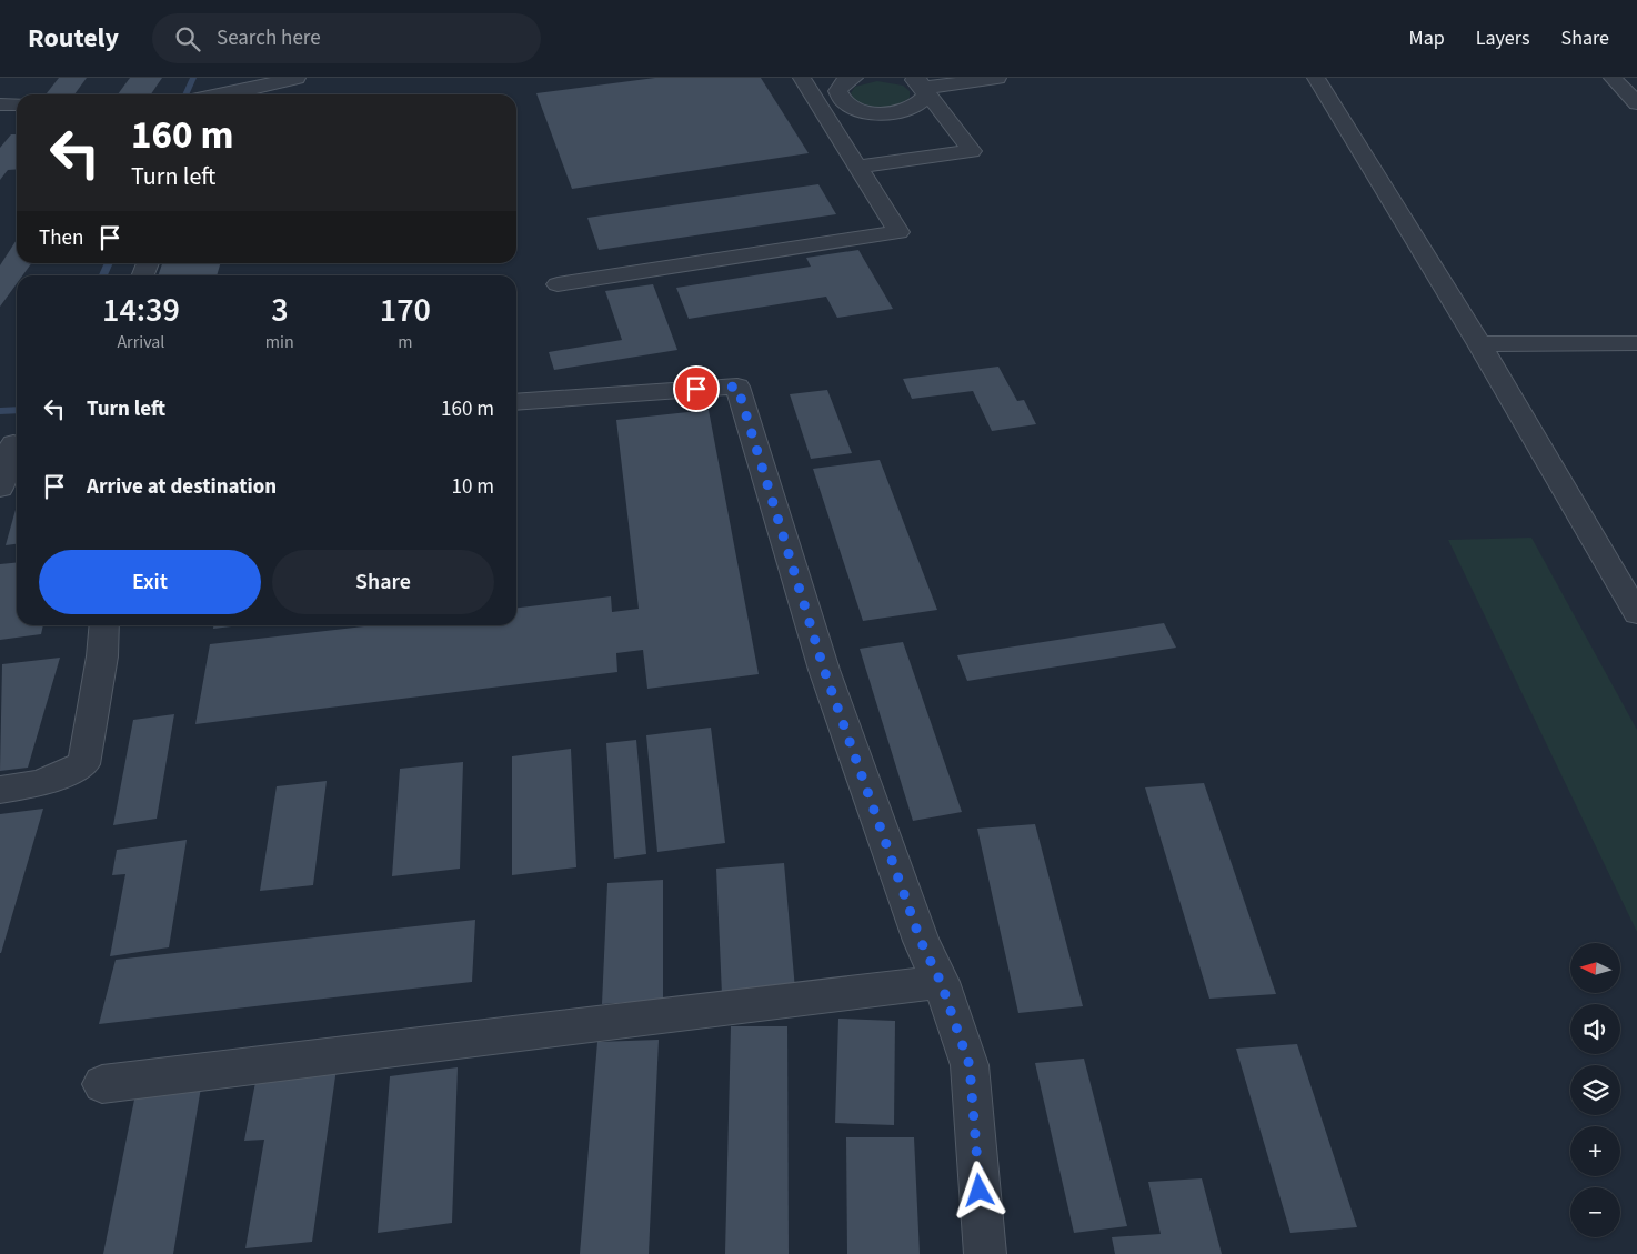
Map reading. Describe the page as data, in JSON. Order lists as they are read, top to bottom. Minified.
{"north":"left","page":{"header":"Routely","search":"Search here","nav":["Map","Layers","Share"],"turn":["160 m","Turn left"],"then":"Then","eta":["14:39","Arrival","3","min","170","m"],"list":[{"name":"Turn left","value":"160 m"},{"name":"Arrive at destination","value":"10 m"}],"buttons":["Exit","Share"],"map_buttons":["+","−"]}}
